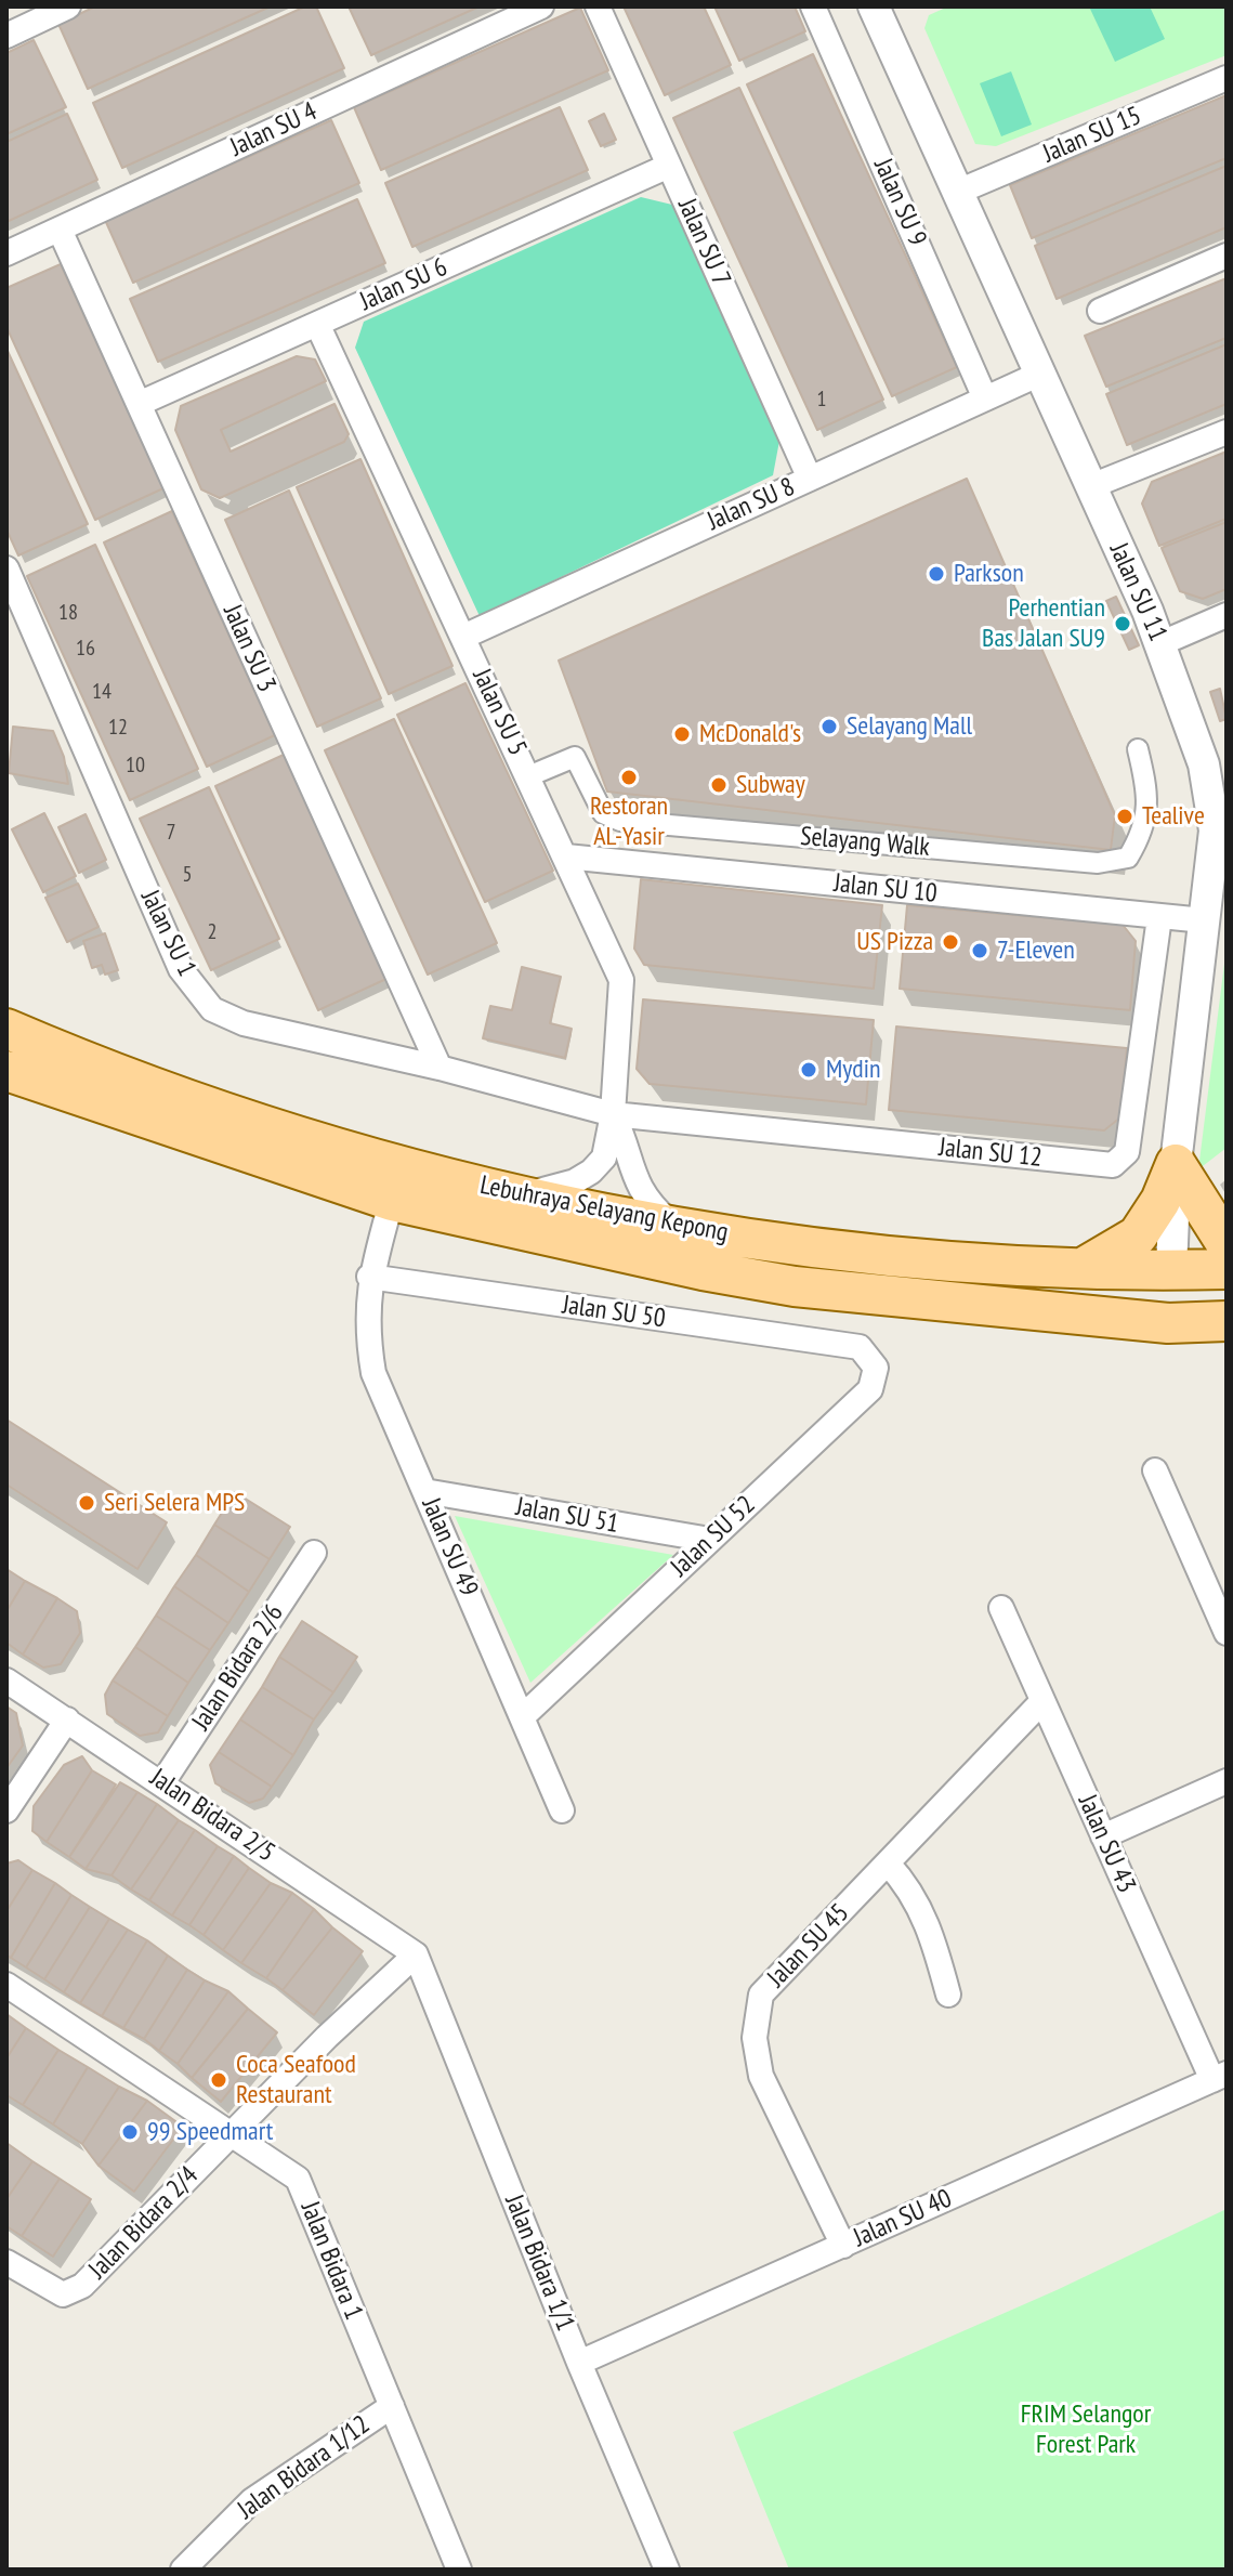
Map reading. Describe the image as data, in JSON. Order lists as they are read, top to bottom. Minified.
{"streets":{"main road":["Lebuhraya Selayang Kepong"],"street":["Jalan SU 4","Jalan SU 15","Jalan SU 9","Jalan SU 7","Jalan SU 6","Jalan SU 8","Jalan SU 11","Jalan SU 3","Jalan SU 5","Selayang Walk","Jalan SU 10","Jalan SU 1","Jalan SU 12","Jalan SU 50","Jalan SU 51","Jalan SU 52","Jalan SU 49","Jalan Bidara 2/6","Jalan Bidara 2/5","Jalan SU 43","Jalan SU 45","Jalan SU 40","Jalan Bidara 2/4","Jalan Bidara 1","Jalan Bidara 1/1","Jalan Bidara 1/12"]},"crossings":[["Jalan SU 4","Jalan SU 3"],["Jalan SU 15","Jalan SU 11"],["Jalan SU 9","Jalan SU 8"],["Jalan SU 7","Jalan SU 6"],["Jalan SU 7","Jalan SU 8"],["Jalan SU 6","Jalan SU 3"],["Jalan SU 6","Jalan SU 5"],["Jalan SU 8","Jalan SU 11"],["Jalan SU 8","Jalan SU 5"],["Jalan SU 11","Jalan SU 10"],["Jalan SU 11","Lebuhraya Selayang Kepong"],["Jalan SU 3","Jalan SU 1"],["Jalan SU 5","Selayang Walk"],["Jalan SU 5","Jalan SU 10"],["Jalan SU 5","Jalan SU 1"],["Jalan SU 5","Jalan SU 12"],["Jalan SU 5","Lebuhraya Selayang Kepong"],["Jalan SU 10","Jalan SU 12"],["Jalan SU 1","Jalan SU 12"],["Lebuhraya Selayang Kepong","Jalan SU 49"],["Jalan SU 50","Jalan SU 52"],["Jalan SU 50","Jalan SU 49"],["Jalan SU 51","Jalan SU 52"],["Jalan SU 51","Jalan SU 49"],["Jalan SU 52","Jalan SU 49"],["Jalan Bidara 2/6","Jalan Bidara 2/5"],["Jalan Bidara 2/5","Jalan Bidara 2/4"],["Jalan Bidara 2/5","Jalan Bidara 1/1"],["Jalan SU 43","Jalan SU 45"],["Jalan SU 43","Jalan SU 40"],["Jalan SU 45","Jalan SU 40"],["Jalan SU 40","Jalan Bidara 1/1"],["Jalan Bidara 2/4","Jalan Bidara 1"],["Jalan Bidara 2/4","Jalan Bidara 1/1"],["Jalan Bidara 1","Jalan Bidara 1/12"]],"parks":["FRIM Selangor Forest Park"],"places":["Parkson","Perhentian Bas Jalan SU9","Selayang Mall","McDonald's","Restoran AL-Yasir","Subway","Tealive","US Pizza","7-Eleven","Mydin","Seri Selera MPS","Coca Seafood Restaurant","99 Speedmart"],"house_numbers":["1","18","16","14","12","10","7","5","2"]}
